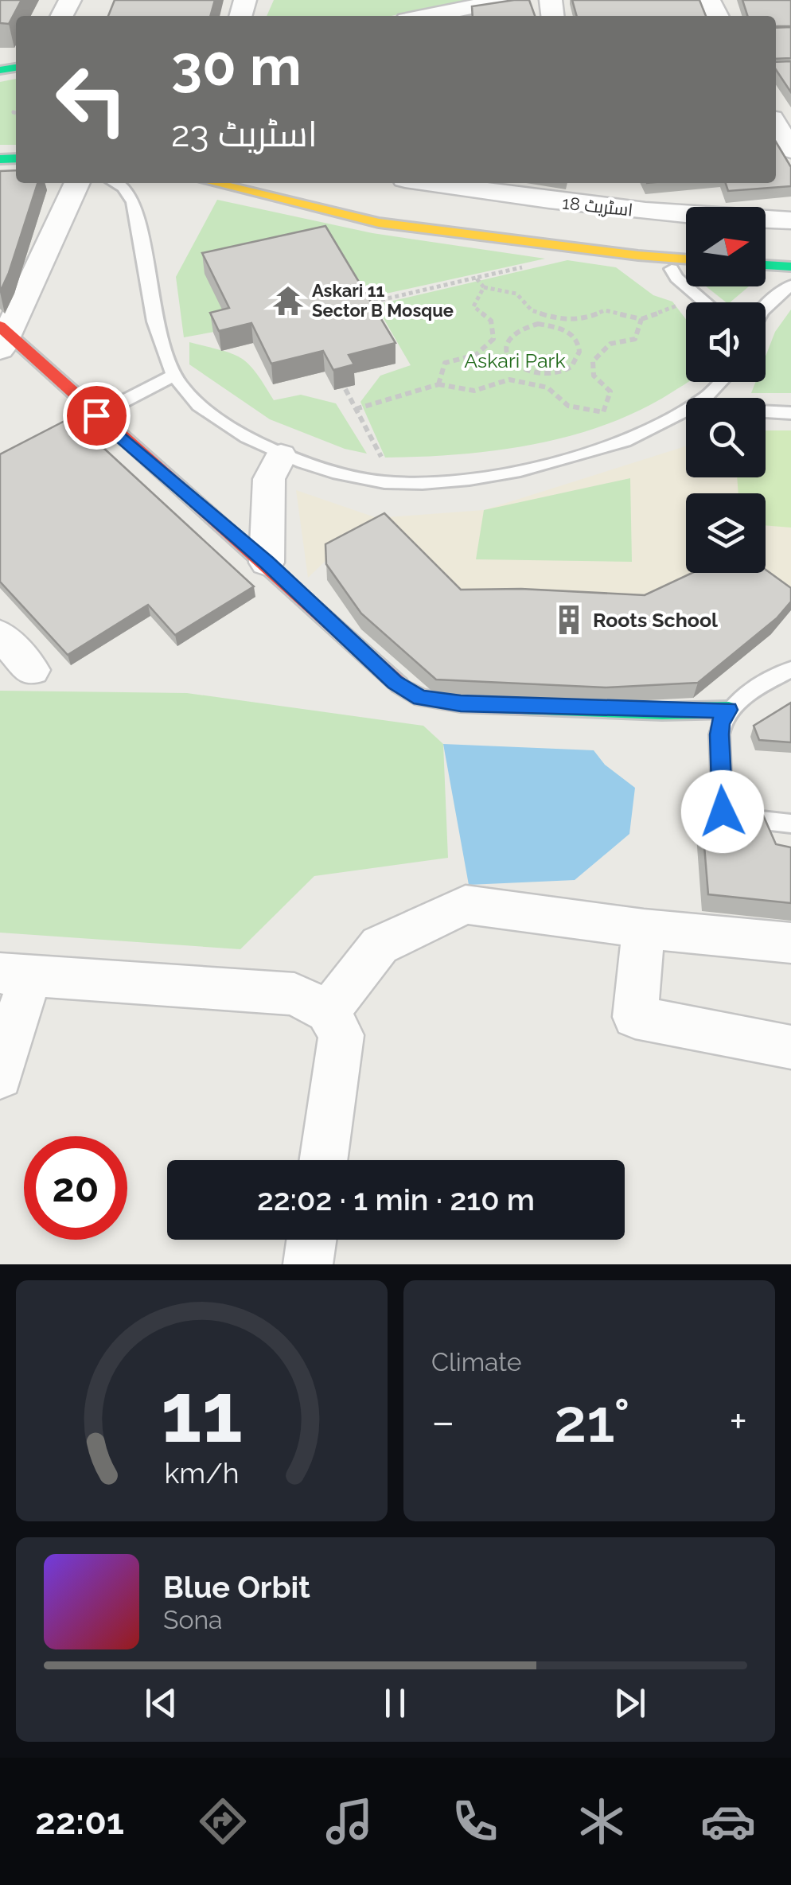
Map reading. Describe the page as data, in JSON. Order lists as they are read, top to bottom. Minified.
{"streets":{"street":["اسٹریٹ 18"]},"parks":["Askari Park"],"places":{"temple":["Askari 11 Sector B Mosque"],"building":["Roots School"]},"north":"right","page":{"turn":["30 m","اسٹریٹ 23"],"limit":"20","trip":"22:02 · 1 min · 210 m","tile":"Climate","heat":["−","21°","+"],"song":["Blue Orbit","Sona"],"tabs":"22:01","gauge":["11","km/h"]}}
